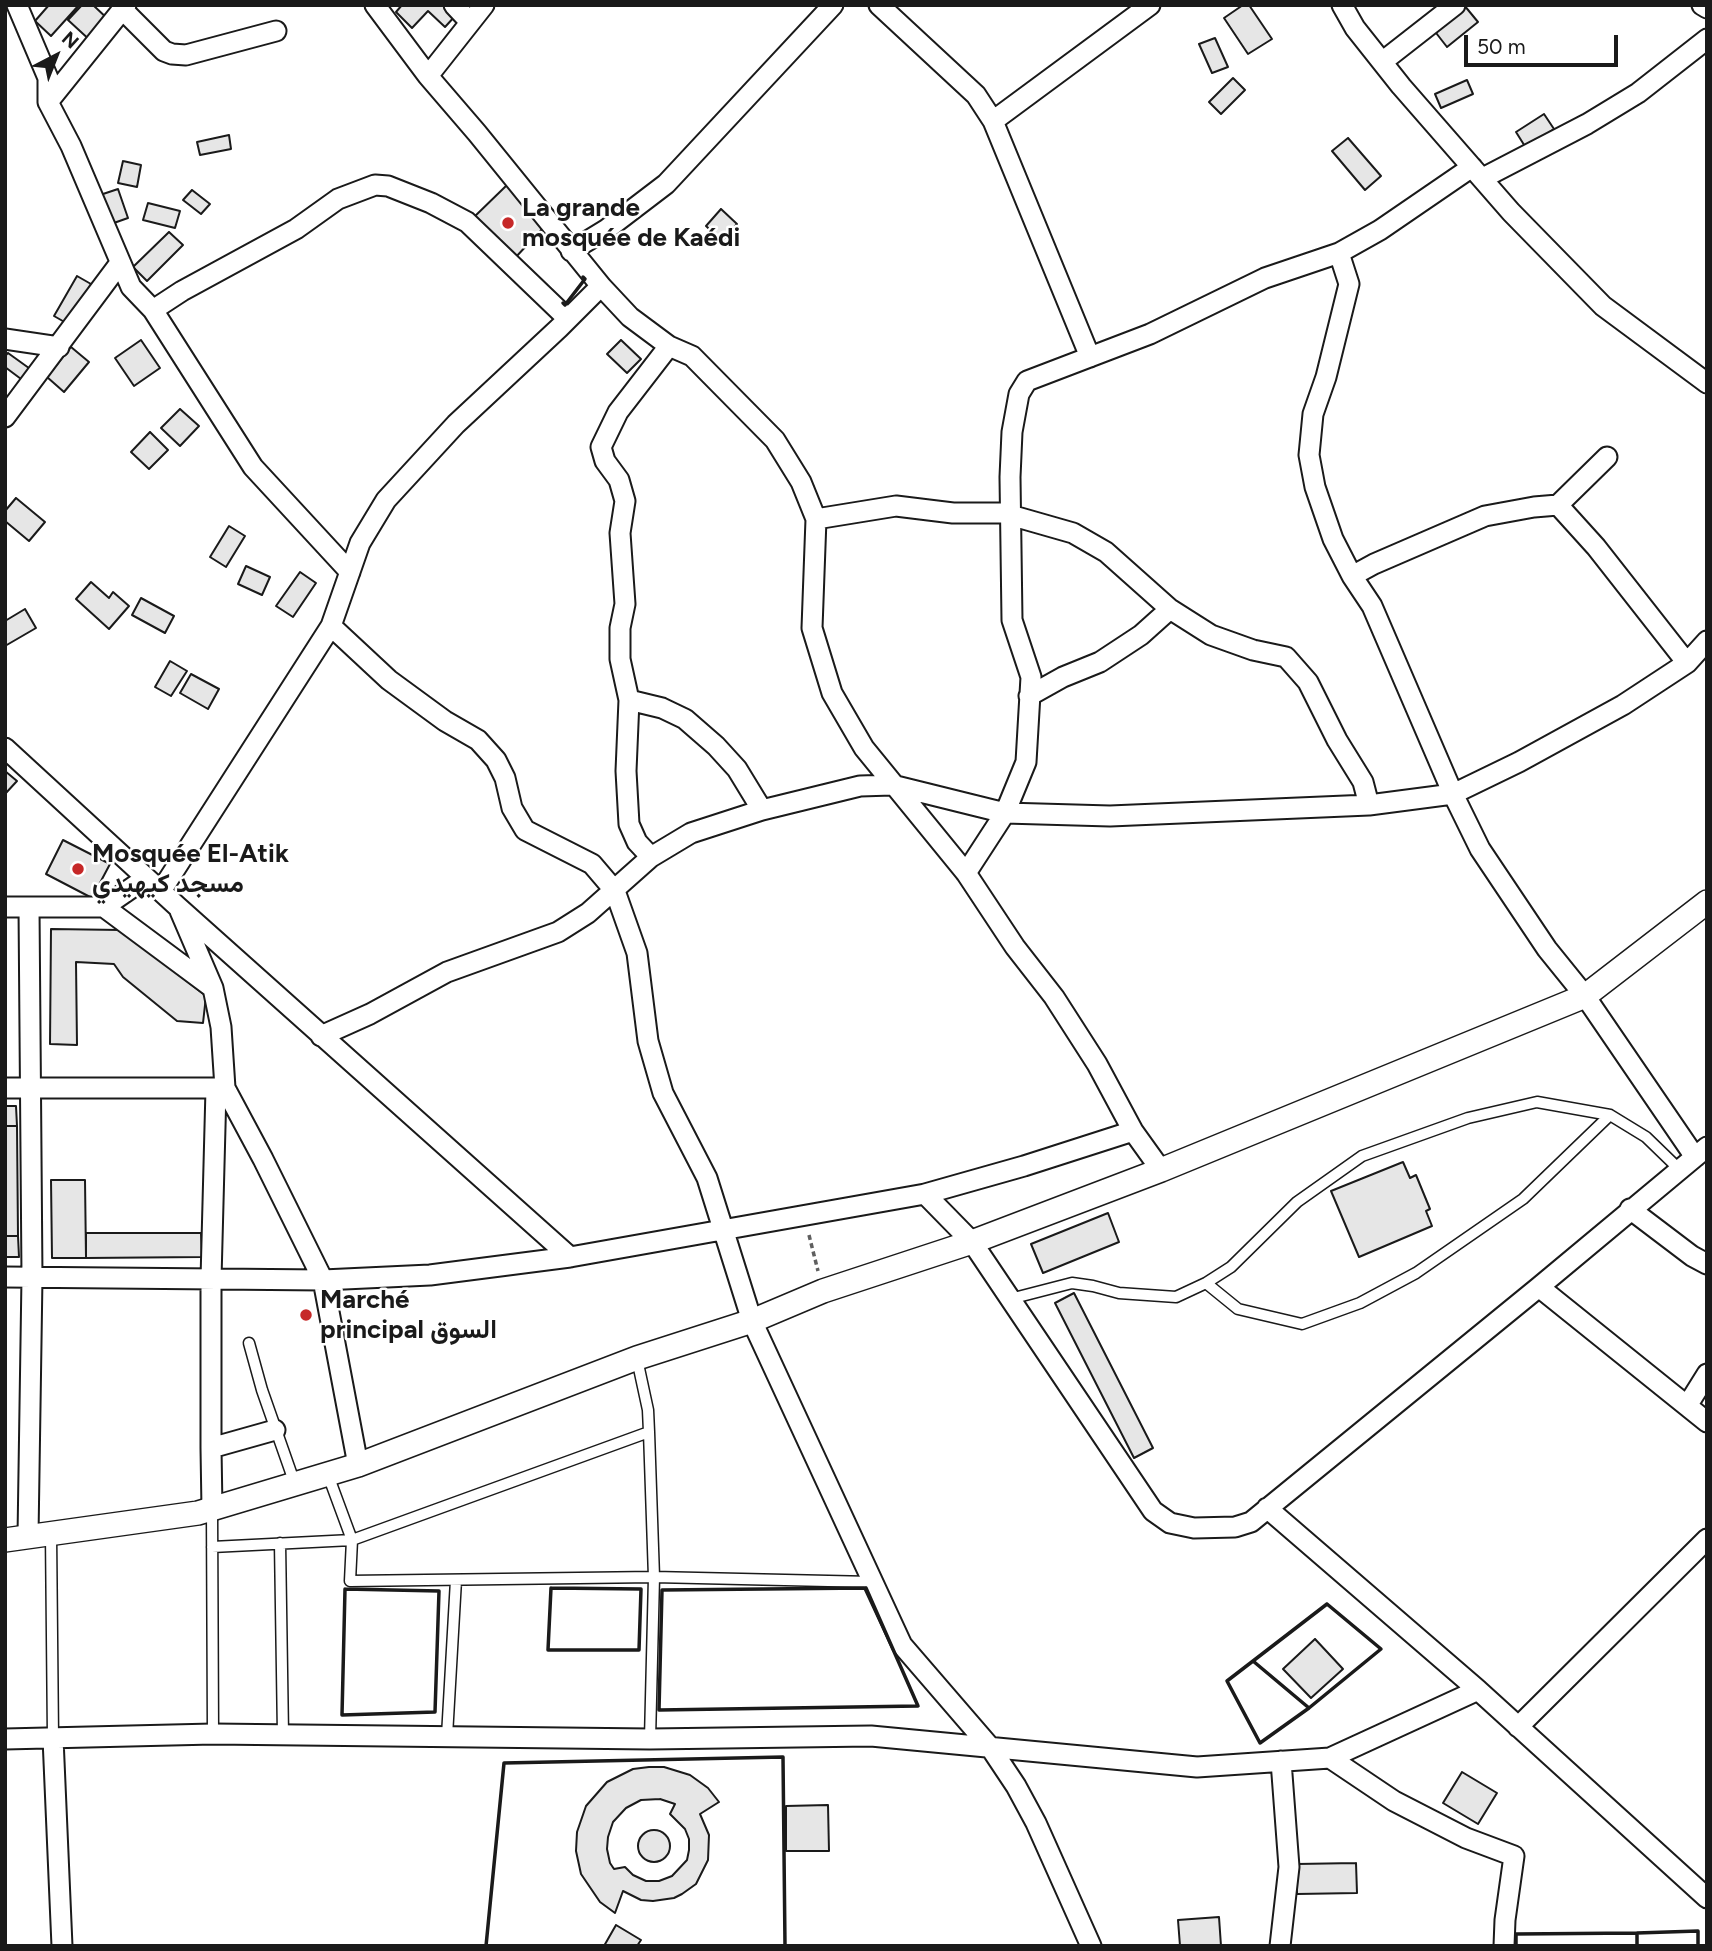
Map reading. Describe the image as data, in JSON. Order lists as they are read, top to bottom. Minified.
{"places":["La grande mosquée de Kaédi","Mosquée El-Atik مسجد كيهيدي","Marché principal السوق"],"scale_bar":"50 m","north":"top right"}
